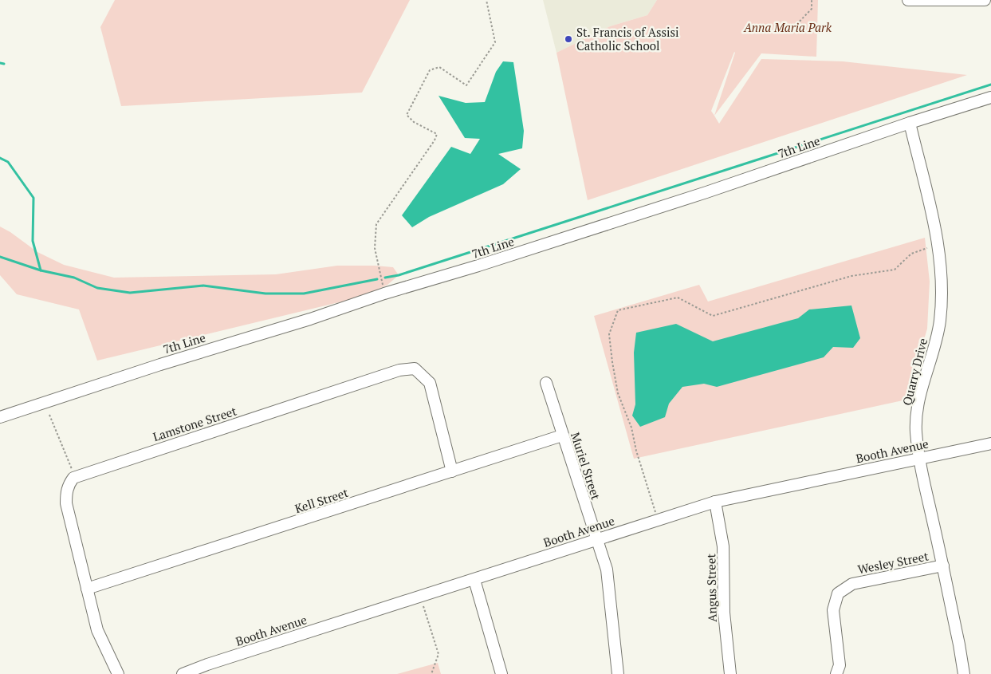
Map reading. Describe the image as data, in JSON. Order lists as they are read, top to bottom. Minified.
{"streets":{"street":["7th Line","Quarry Drive","Lamstone Street","Booth Avenue","Muriel Street","Kell Street","Wesley Street","Angus Street"]},"crossings":[["7th Line","Quarry Drive"],["Quarry Drive","Booth Avenue"],["Quarry Drive","Wesley Street"],["Lamstone Street","Kell Street"],["Booth Avenue","Muriel Street"],["Booth Avenue","Angus Street"],["Muriel Street","Kell Street"]],"parks":["Anna Maria Park"],"places":["St. Francis of Assisi Catholic School"]}
